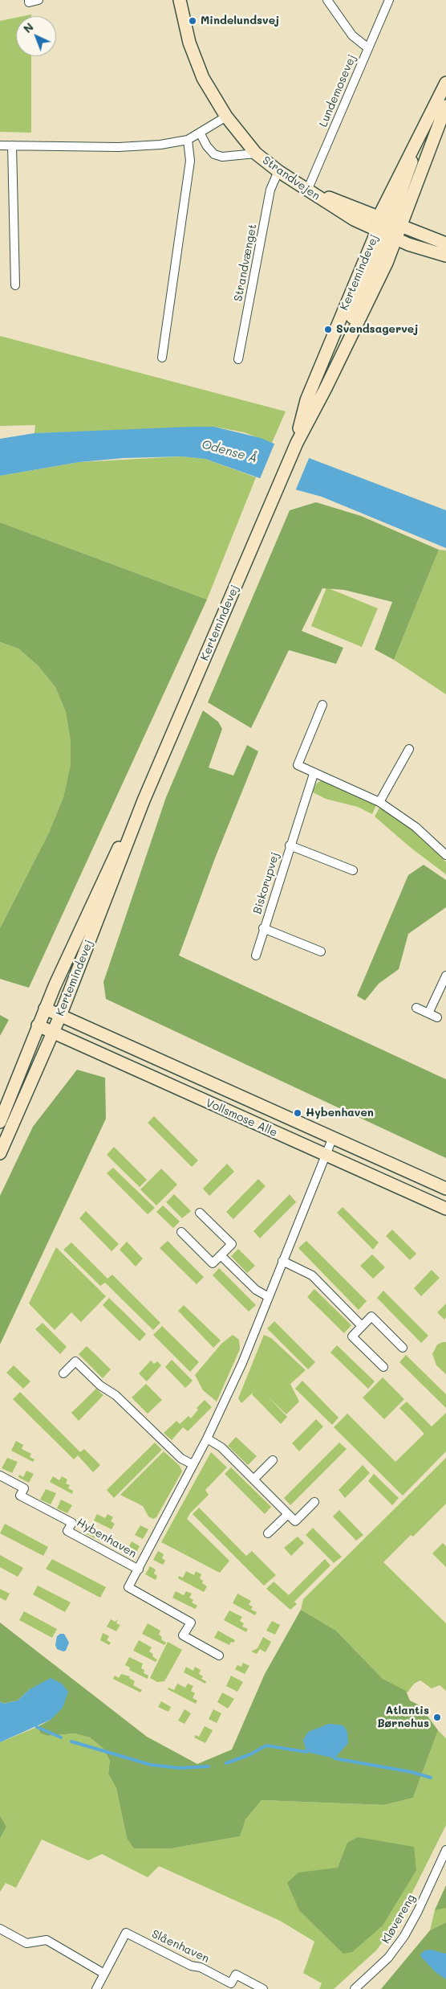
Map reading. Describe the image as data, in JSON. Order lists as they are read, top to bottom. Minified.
{"streets":{"main road":["Strandvejen","Kertemindevej","Vollsmose Alle"],"street":["Lundemosevej","Strandvænget","Biskorupvej","Hybenhaven","Kløvereng","Slåenhaven"]},"crossings":[["Lundemosevej","Strandvejen"],["Strandvejen","Strandvænget"],["Strandvejen","Kertemindevej"],["Kertemindevej","Vollsmose Alle"],["Vollsmose Alle","Hybenhaven"]],"water":["Odense Å"],"places":["Mindelundsvej","Svendsagervej","Hybenhaven","Atlantis Børnehus"],"north":"top left"}
